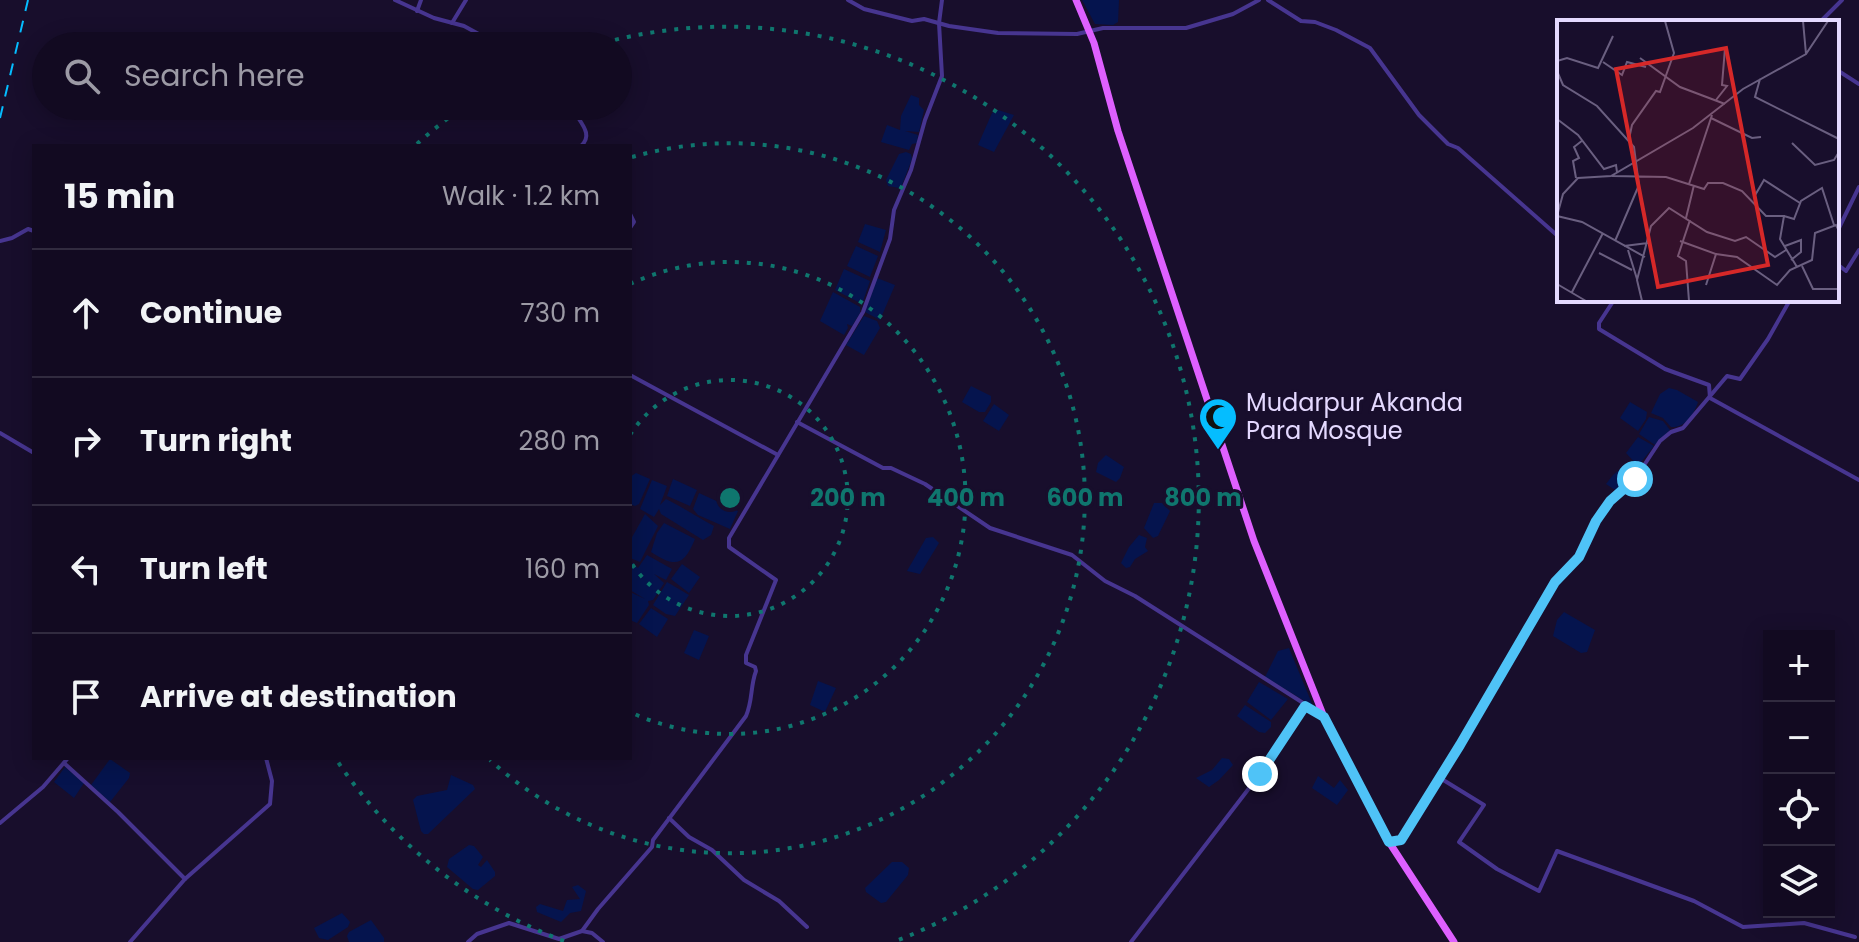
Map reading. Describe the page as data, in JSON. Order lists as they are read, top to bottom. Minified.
{"places":{"mosque":["Mudarpur Akanda Para Mosque"]},"page":{"search":"Search here","heading":["15 min","Walk · 1.2 km"],"list":[["Continue","730 m"],["Turn right","280 m"],["Turn left","160 m"],"Arrive at destination"],"map_buttons":["+","−"]},"rings":["200 m","400 m","600 m","800 m"]}
